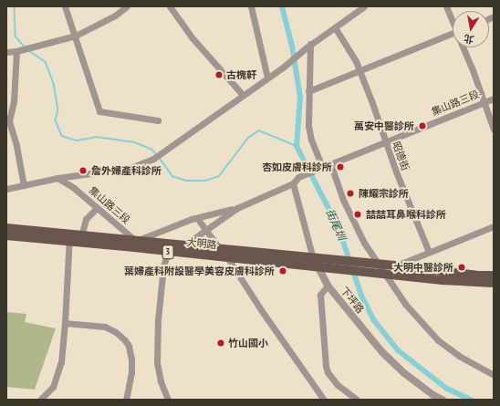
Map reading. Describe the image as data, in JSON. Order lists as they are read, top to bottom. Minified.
{"streets":{"main road":["大明路","3"],"street":["集山路三段","昭德街","下坪路"]},"crossings":[["集山路三段","昭德街"],["集山路三段","大明路"],["集山路三段","下坪路"],["大明路","3"],["大明路","下坪路"]],"water":["街尾圳"],"places":["古槐軒","萬安中醫診所","杏如皮膚科診所","詹外婦產科診所","陳耀宗診所","喆喆耳鼻喉科診所","大明中醫診所","葉婦產科附設醫學美容皮膚科診所","竹山國小"],"north":"bottom"}
